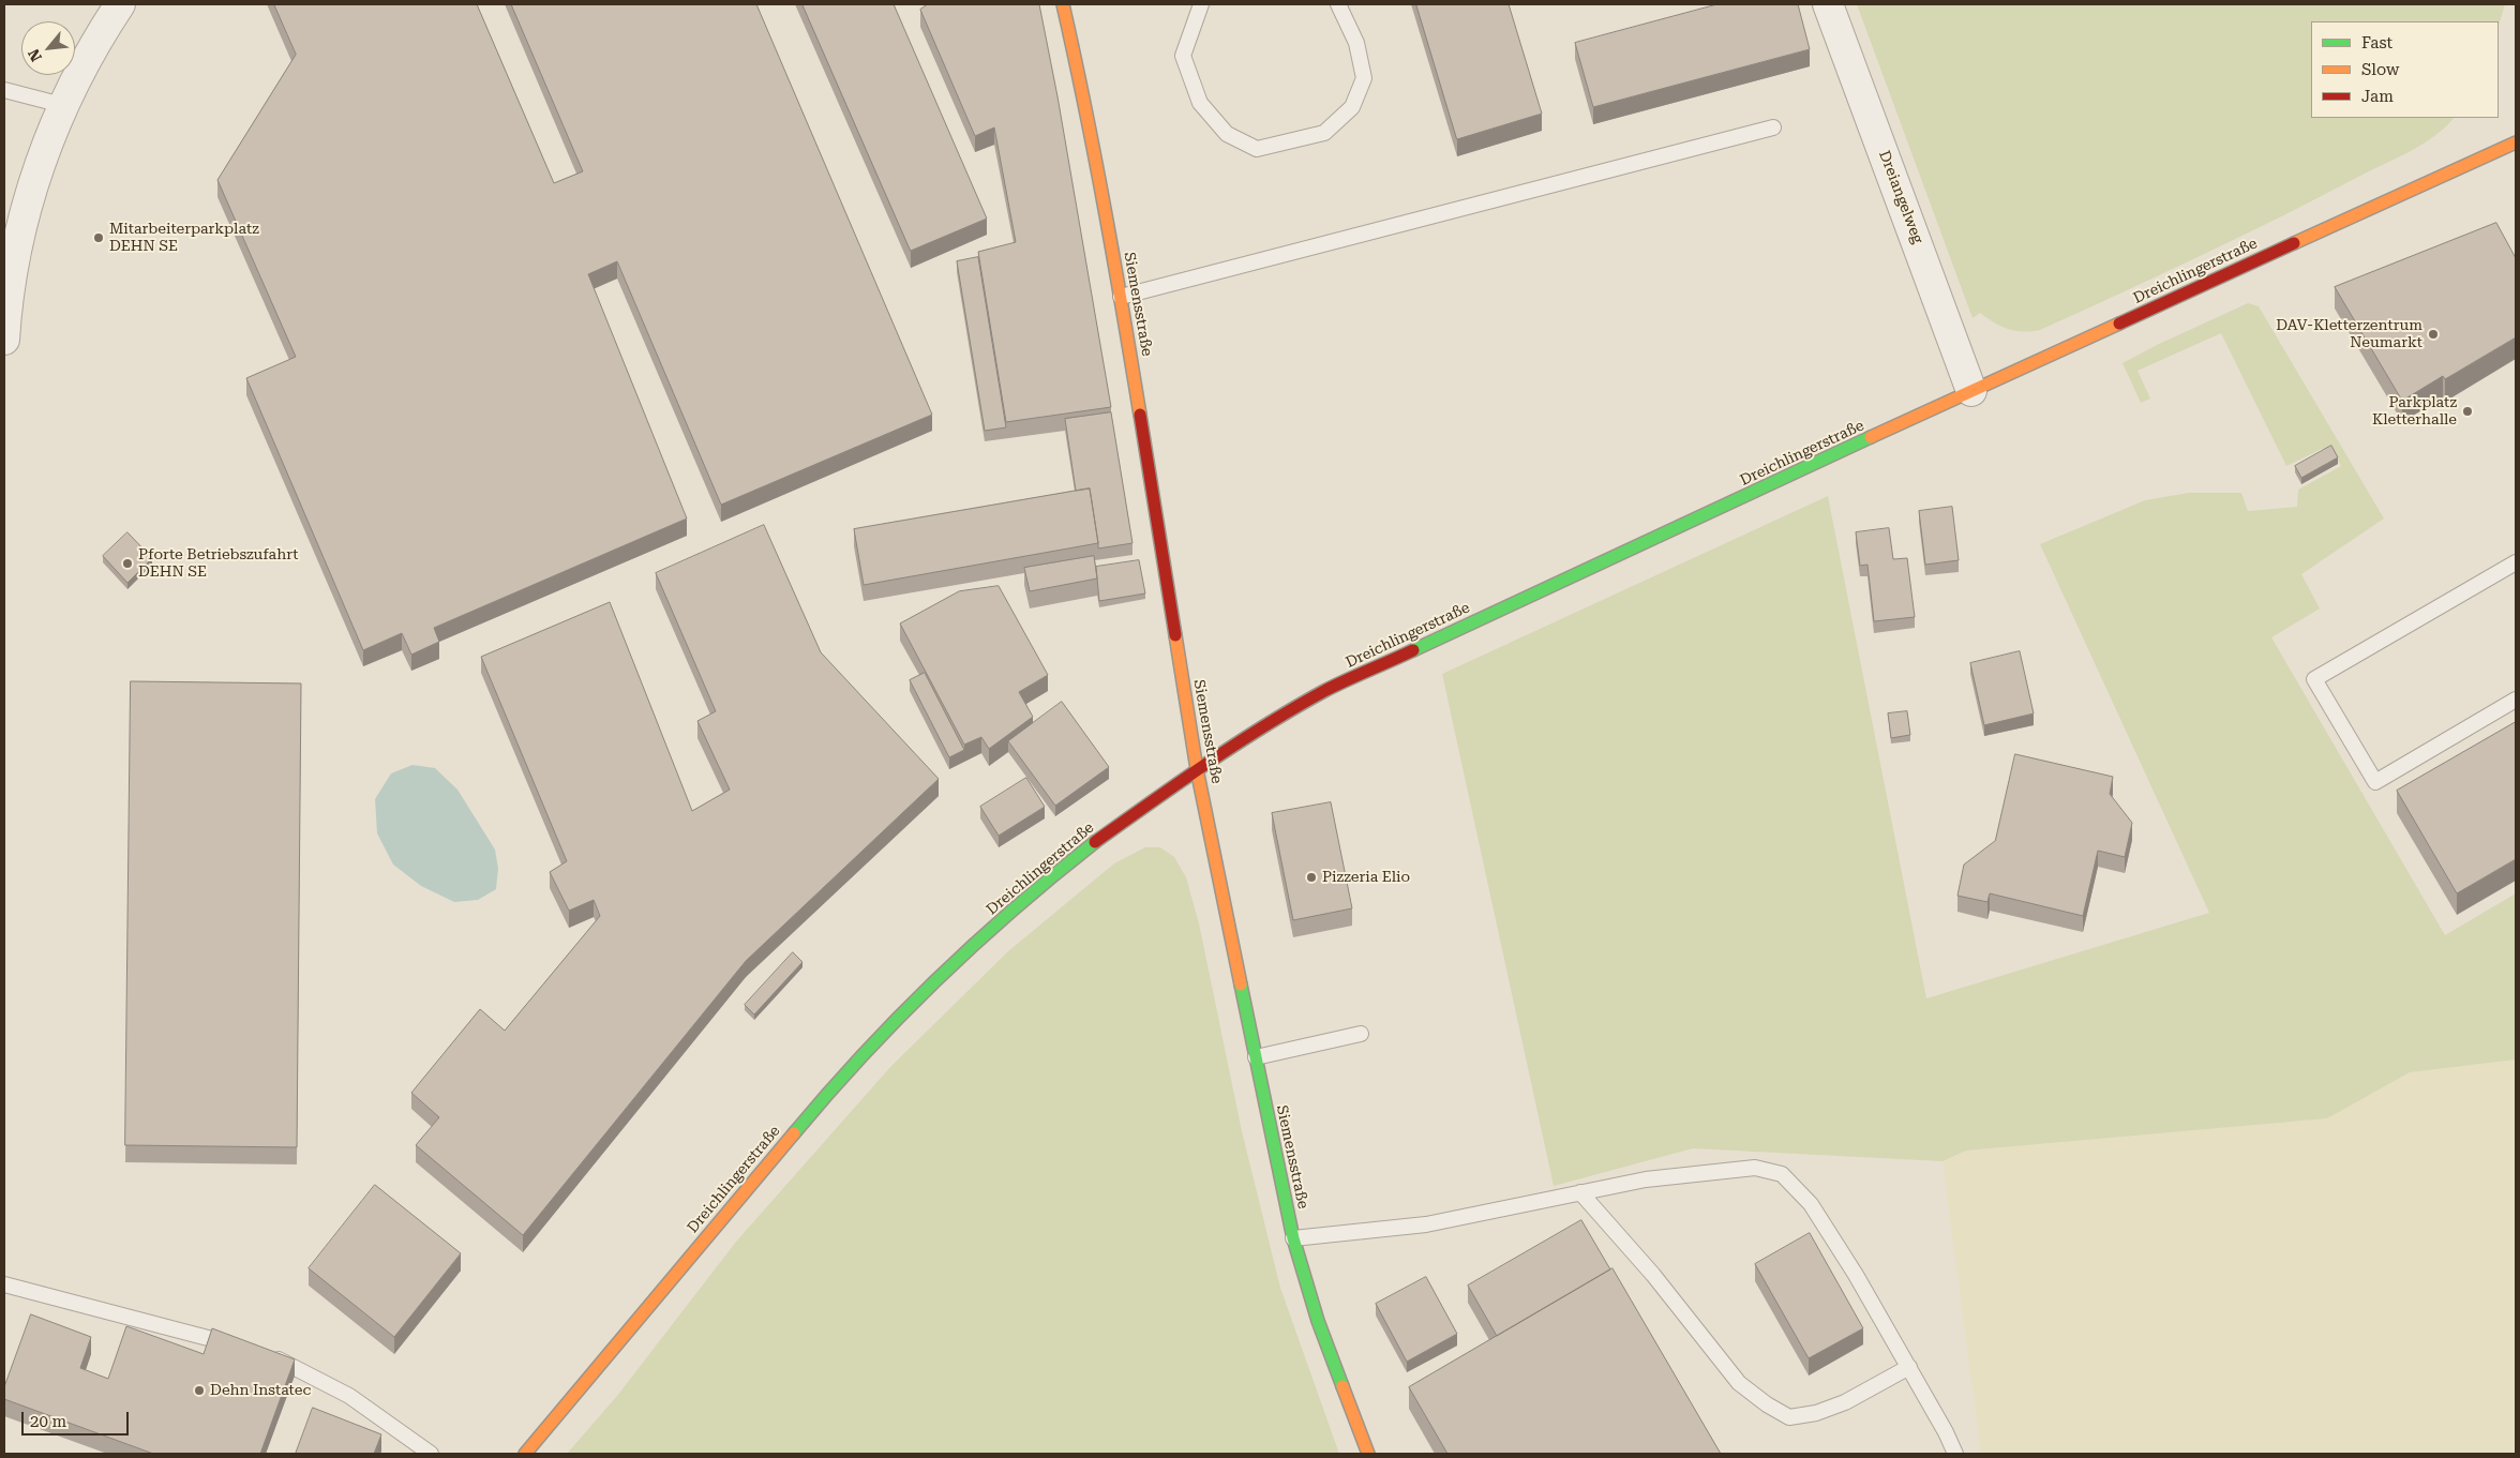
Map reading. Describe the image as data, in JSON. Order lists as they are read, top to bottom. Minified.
{"streets":{"street":["Dreiangelweg","Dreichlingerstraße","Siemensstraße"]},"crossings":[["Dreiangelweg","Dreichlingerstraße"],["Dreichlingerstraße","Siemensstraße"]],"places":["Mitarbeiterparkplatz DEHN SE","DAV-Kletterzentrum Neumarkt","Parkplatz Kletterhalle","Pforte Betriebszufahrt DEHN SE","Pizzeria Elio","Dehn Instatec"],"legend":["Fast","Slow","Jam"],"scale_bar":"20 m","north":"bottom left"}
